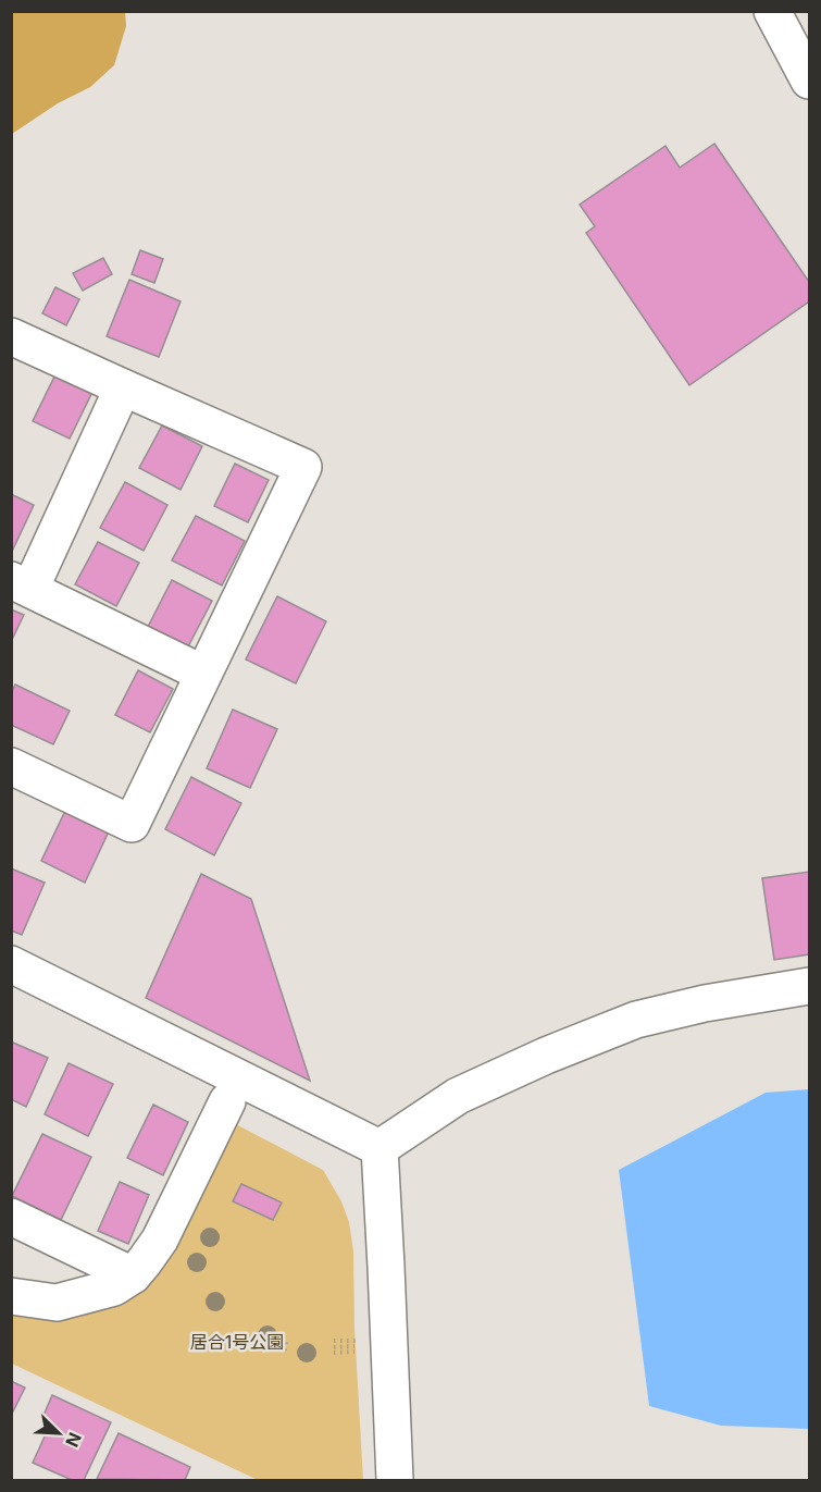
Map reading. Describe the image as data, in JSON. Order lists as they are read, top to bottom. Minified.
{"parks":["居合1号公園"],"north":"bottom right"}
